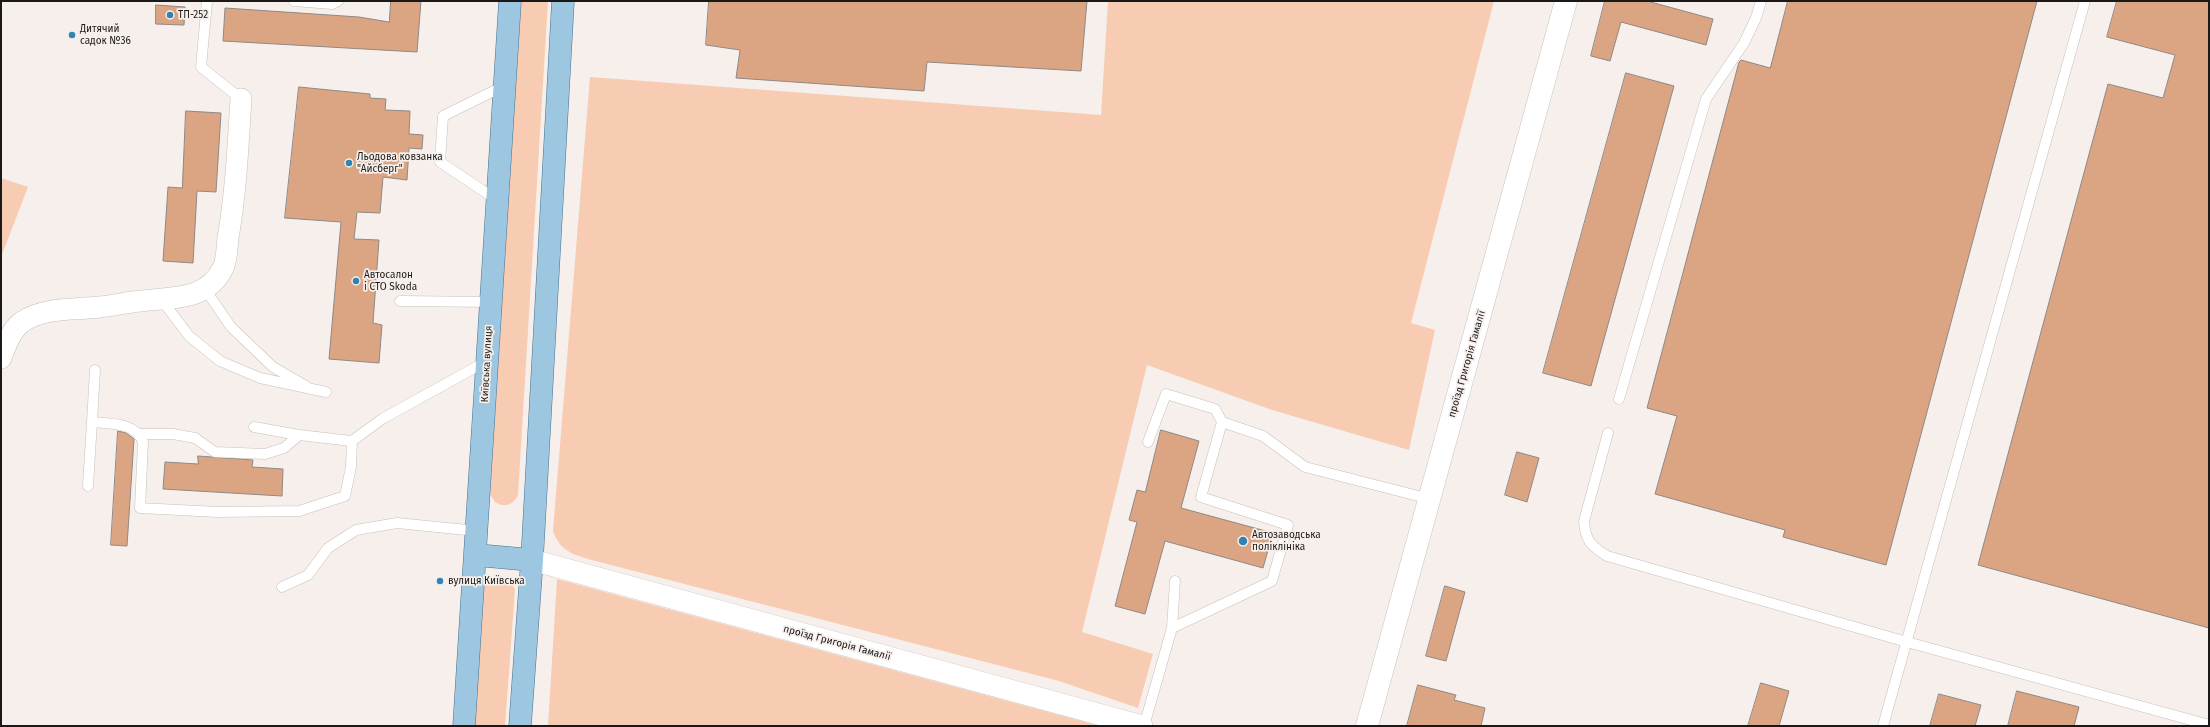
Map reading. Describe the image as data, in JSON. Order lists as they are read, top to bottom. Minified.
{"streets":{"main road":["Київська вулиця"],"street":["проїзд Григорія Гамалії"]},"places":["ТП-252","Дитячий садок №36","Льодова ковзанка \"Айсберг\"","Автосалон і СТО Skoda","Автозаводська поліклініка","вулиця Київська"]}
